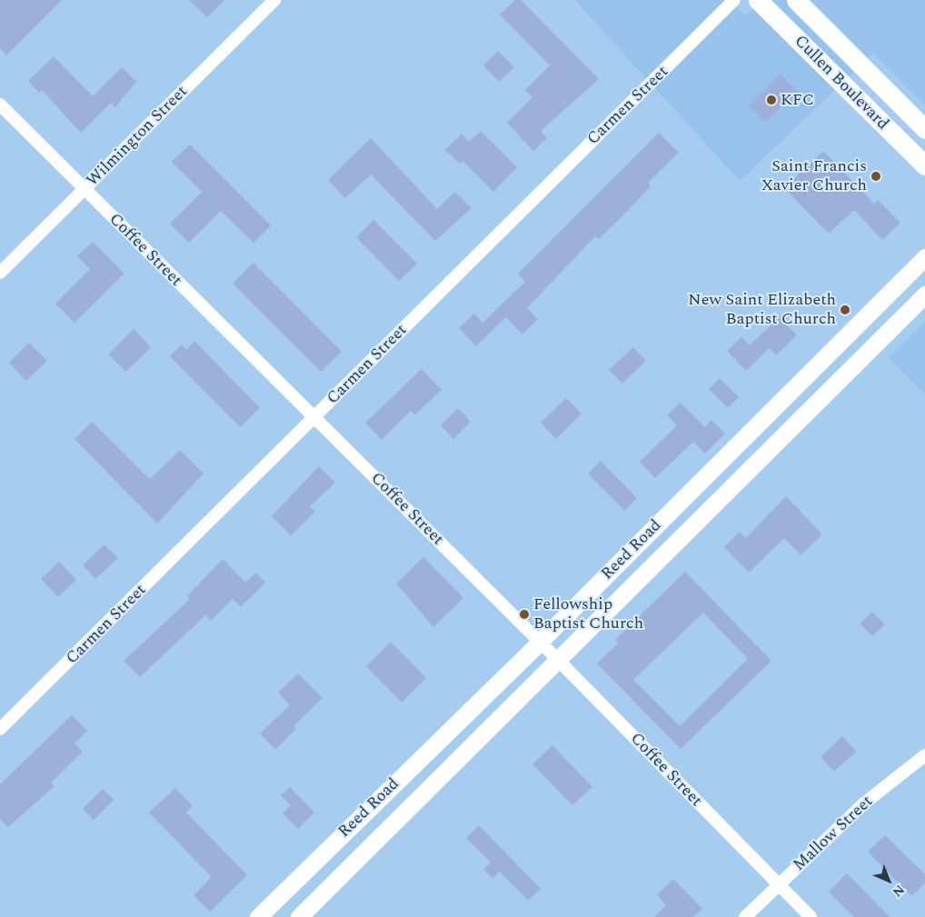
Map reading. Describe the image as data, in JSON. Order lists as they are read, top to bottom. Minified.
{"streets":{"main road":["Cullen Boulevard"],"street":["Carmen Street","Wilmington Street","Coffee Street","Reed Road","Mallow Street"]},"crossings":[["Carmen Street","Coffee Street"],["Wilmington Street","Coffee Street"],["Coffee Street","Reed Road"],["Coffee Street","Mallow Street"]],"places":["KFC","Saint Francis Xavier Church","New Saint Elizabeth Baptist Church","Fellowship Baptist Church"],"north":"bottom right"}
